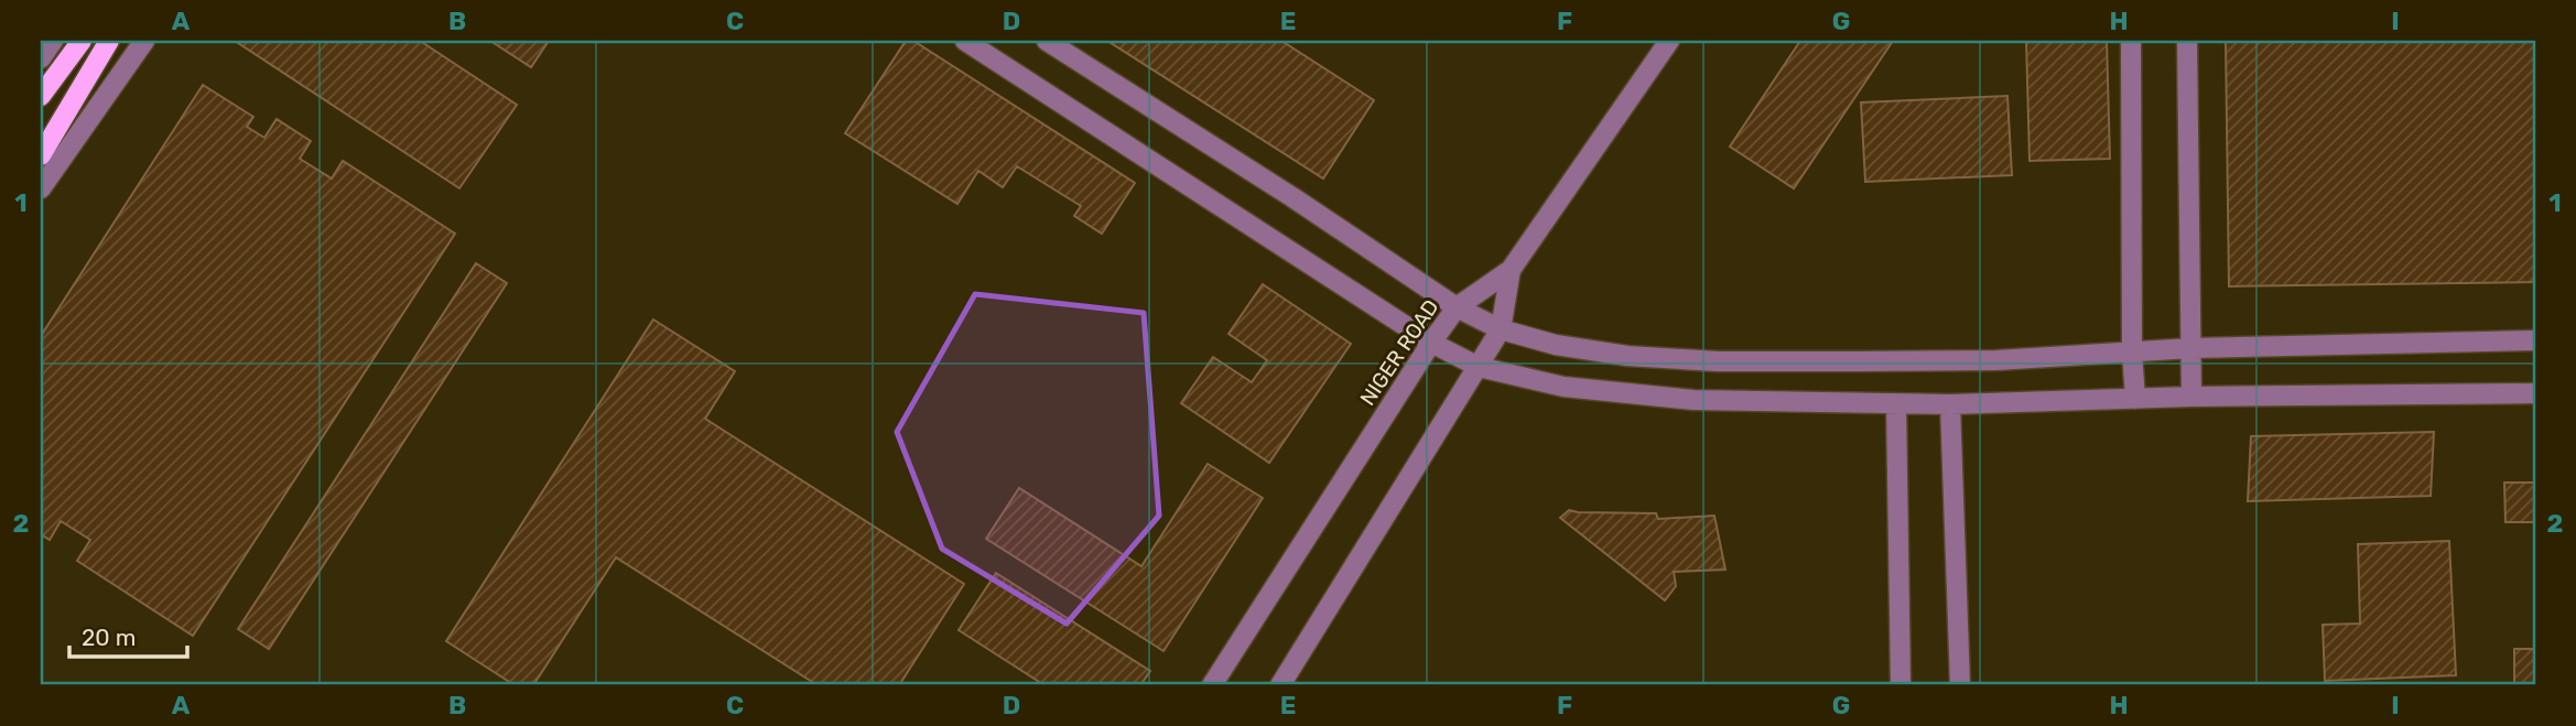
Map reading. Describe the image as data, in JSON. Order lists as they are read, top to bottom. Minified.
{"streets":{"street":["NIGER ROAD"]},"scale_bar":"20 m","grid":{"columns":["A","B","C","D","E","F","G","H","I"],"rows":["1","2"]}}
